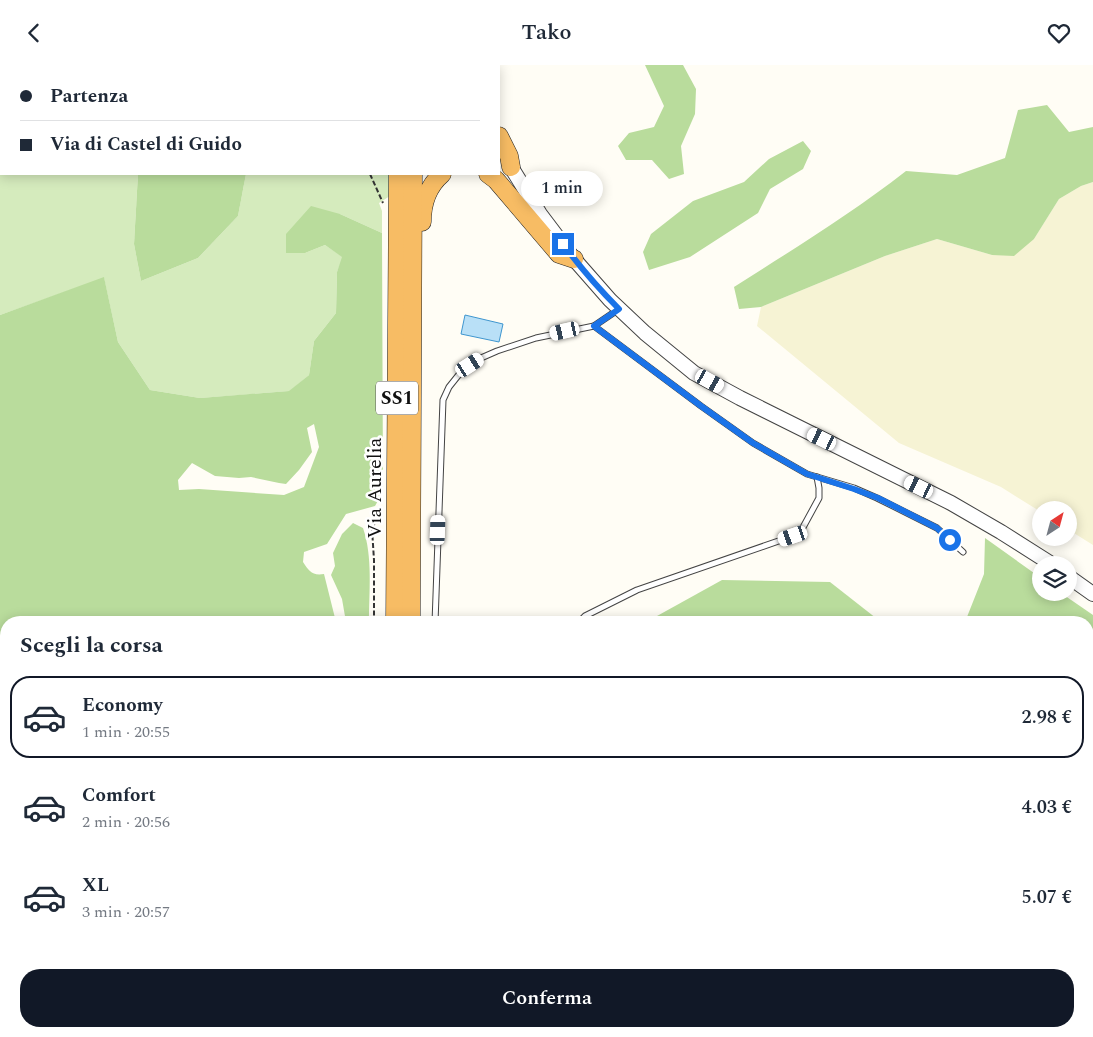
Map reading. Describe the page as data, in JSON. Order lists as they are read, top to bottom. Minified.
{"streets":{"highway":["SS1","Via Aurelia"]},"north":"top right","page":{"header":"Tako","banner":["Partenza","Via di Castel di Guido"],"bubble":"1 min","heading":"Scegli la corsa","list":[{"name":"Economy","note":"1 min · 20:55","value":"2.98 €"},{"name":"Comfort","note":"2 min · 20:56","value":"4.03 €"},{"name":"XL","note":"3 min · 20:57","value":"5.07 €"}],"buttons":"Conferma"}}
